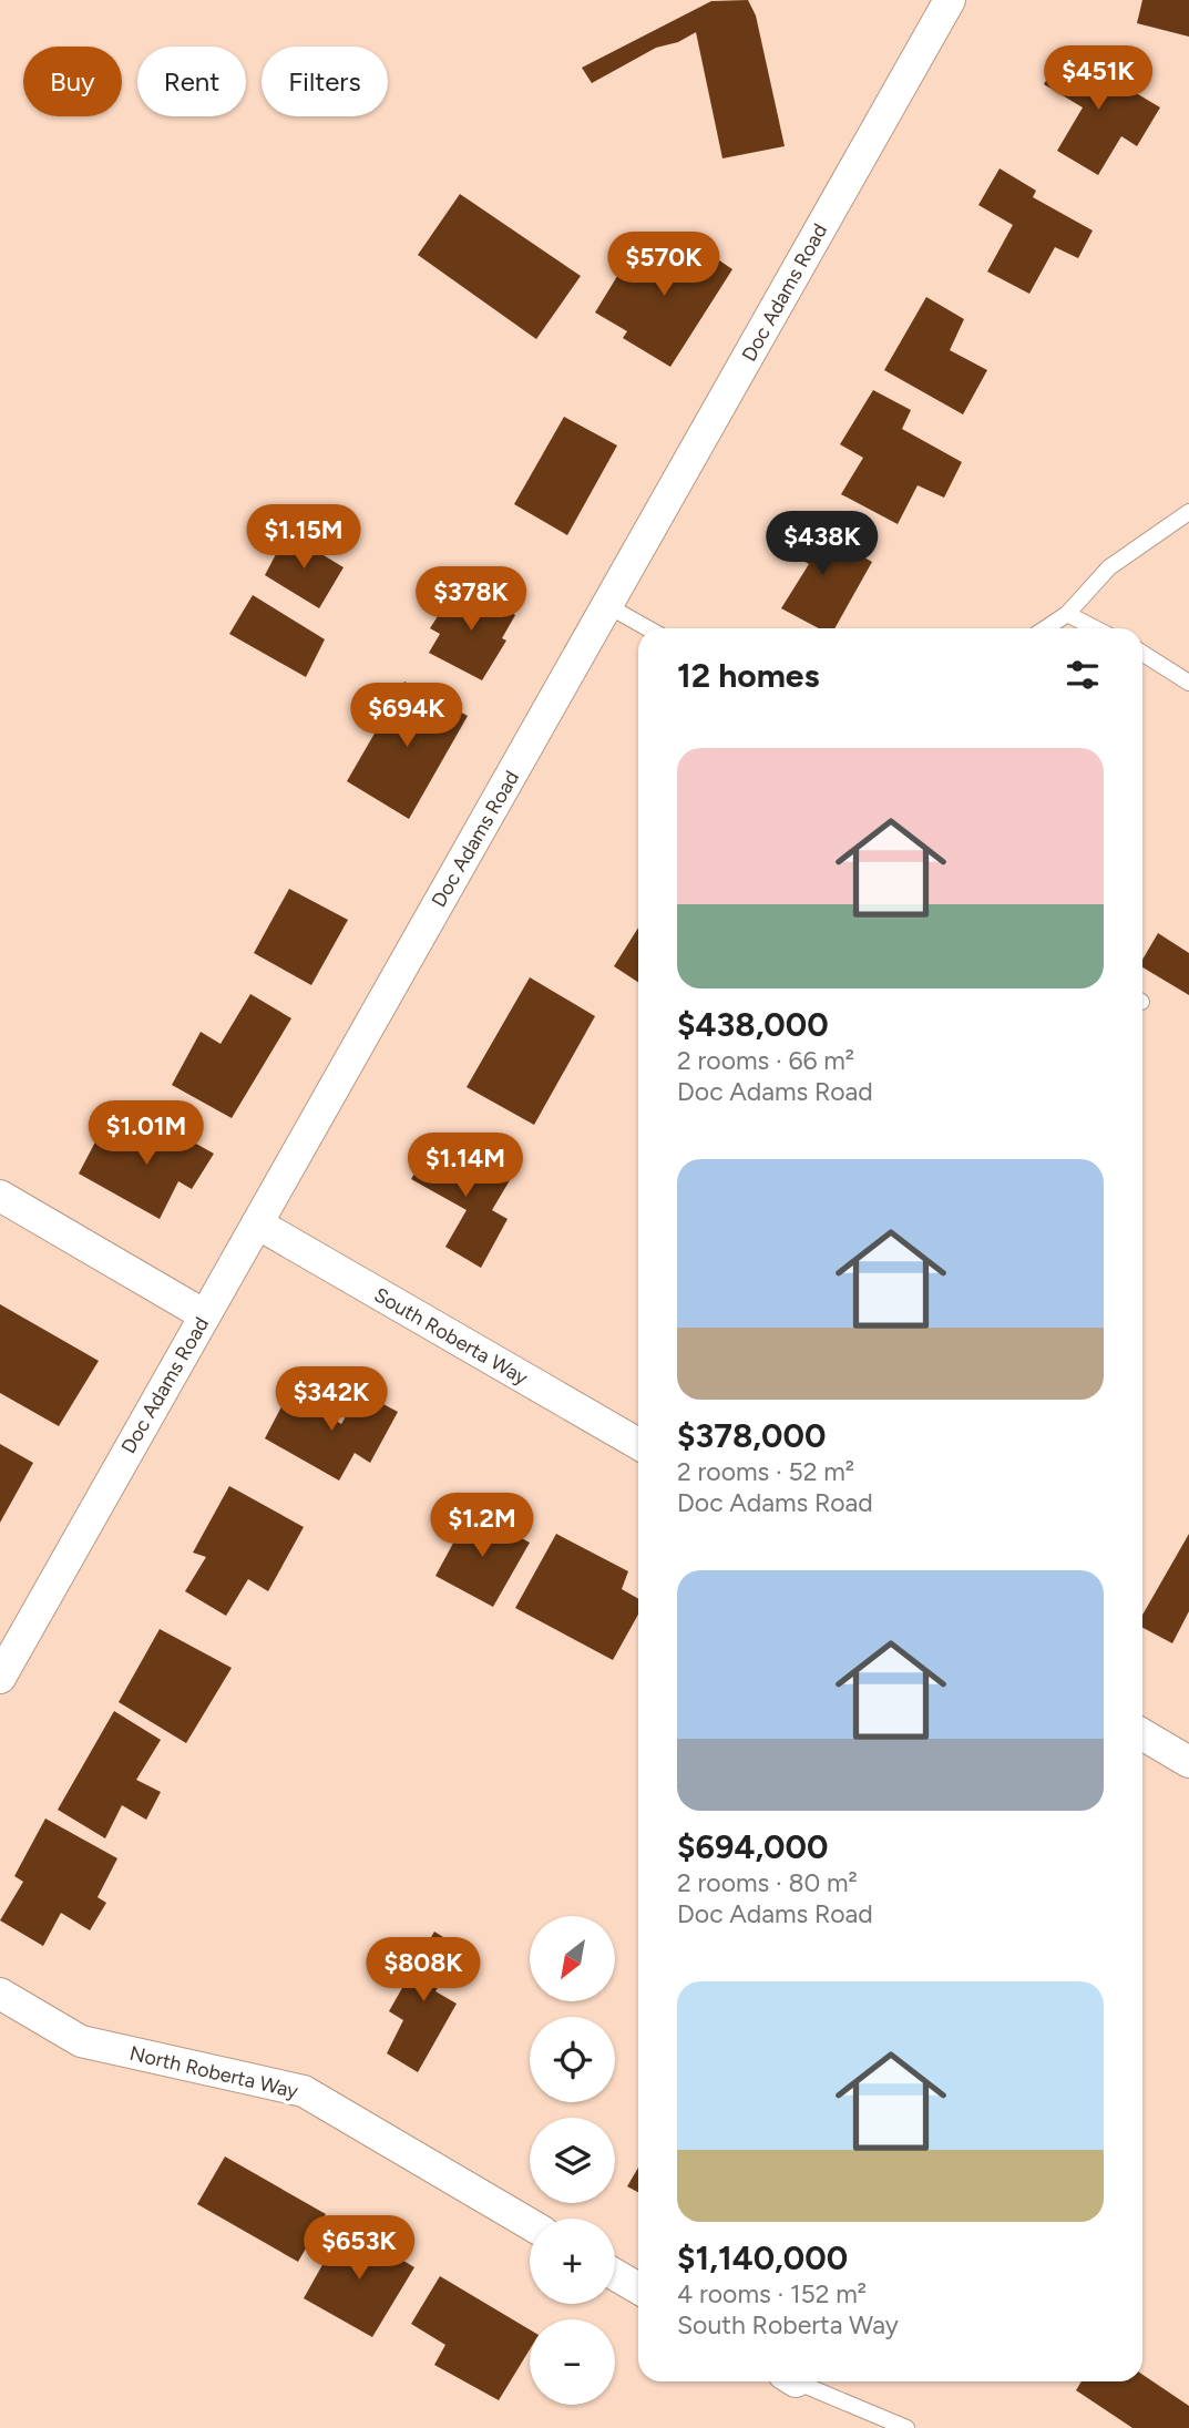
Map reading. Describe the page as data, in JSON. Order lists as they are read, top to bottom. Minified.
{"streets":{"street":["Doc Adams Road","South Roberta Way","North Roberta Way"]},"crossings":[["Doc Adams Road","South Roberta Way"]],"north":"bottom left","page":{"price":["$451K","$570K","$1.15M","$438K","$378K","$694K","$1.01M","$1.14M","$342K","$1.2M","$808K","$653K"],"chip":["Buy","Rent","Filters"],"heading":"12 homes","list":[{"name":"$438,000","note":"2 rooms · 66 m² · Doc Adams Road"},{"name":"$378,000","note":"2 rooms · 52 m² · Doc Adams Road"},{"name":"$694,000","note":"2 rooms · 80 m² · Doc Adams Road"},{"name":"$1,140,000","note":"4 rooms · 152 m² · South Roberta Way"}],"map_buttons":["+","−"]}}
